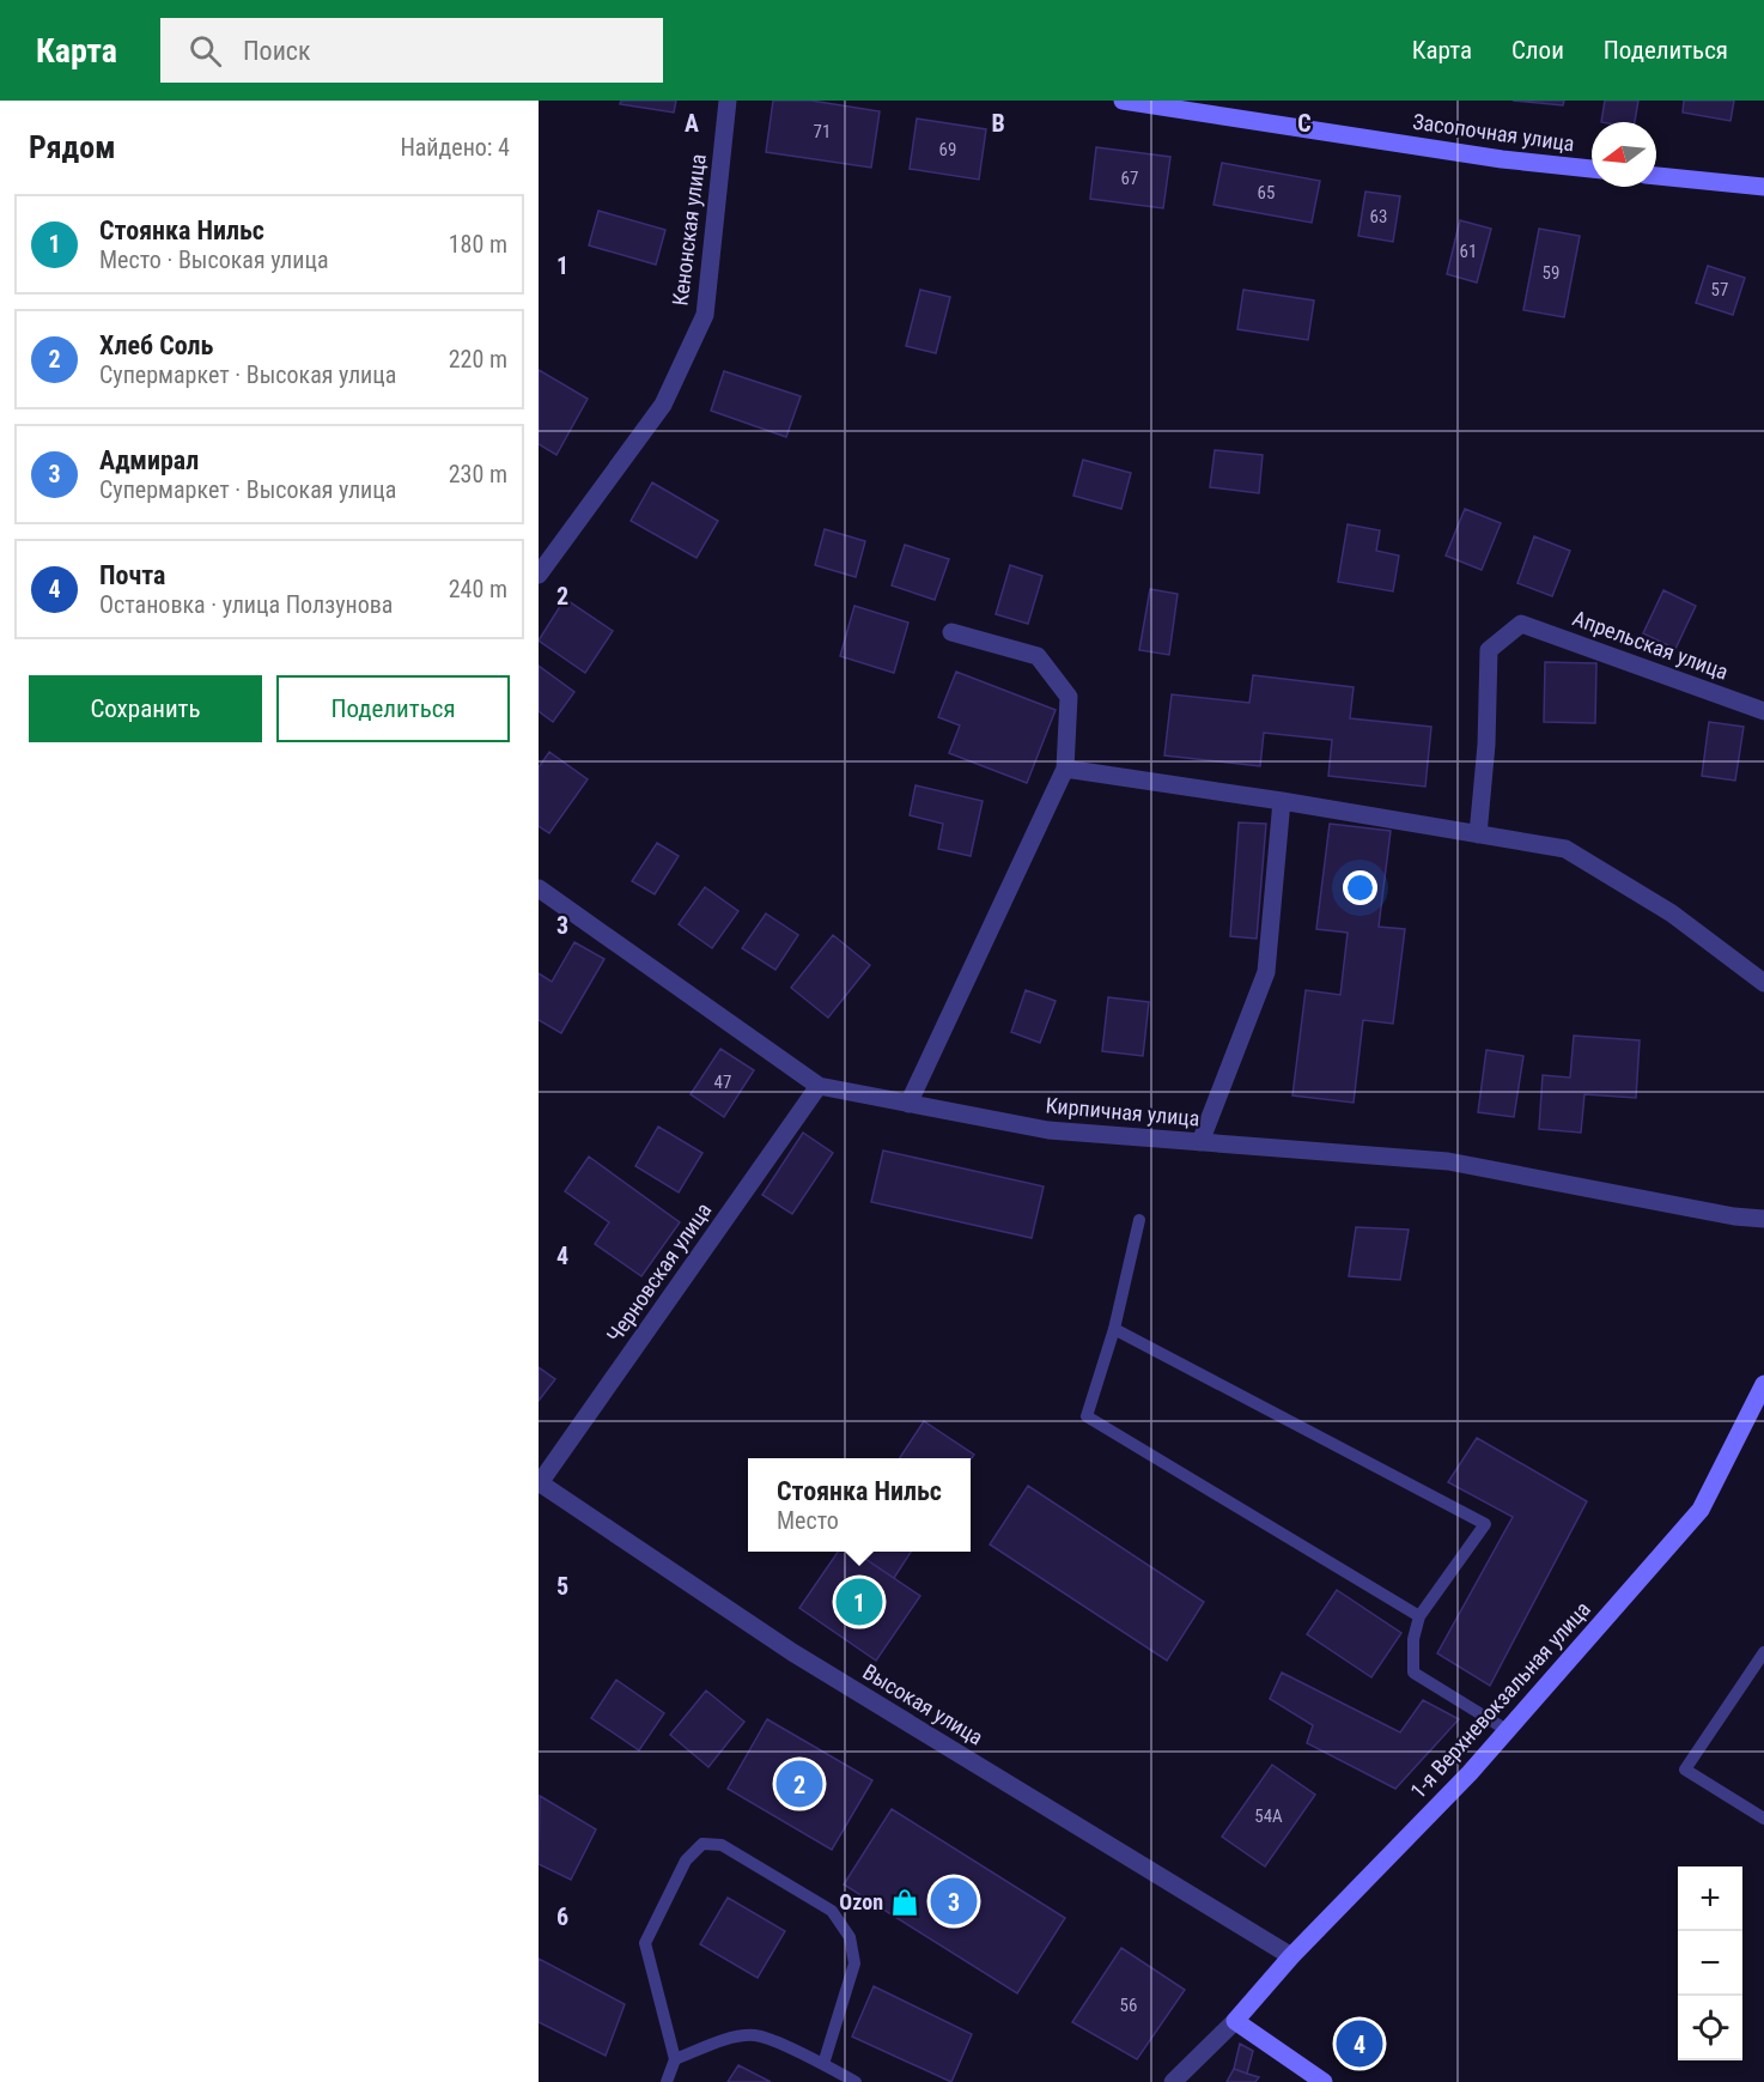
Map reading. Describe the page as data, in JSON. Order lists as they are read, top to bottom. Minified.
{"streets":{"street":["Засопочная улица","Кенонская улица","Апрельская улица","Кирпичная улица","Черновская улица","1-я Верхневокзальная улица","Высокая улица"]},"crossings":[["Кирпичная улица","Черновская улица"],["Черновская улица","Высокая улица"],["1-я Верхневокзальная улица","Высокая улица"]],"places":{"shop":["Ozon"]},"house_numbers":["71","69","67","65","63","61","59","57","47","54А","56"],"north":"left","page":{"header":"Карта","search":"Поиск","nav":["Карта","Слои","Поделиться"],"heading":["Рядом","Найдено: 4"],"list":[{"mark":"1","name":"Стоянка Нильс","note":"Место · Высокая улица","value":"180 m"},{"mark":"2","name":"Хлеб Соль","note":"Супермаркет · Высокая улица","value":"220 m"},{"mark":"3","name":"Адмирал","note":"Супермаркет · Высокая улица","value":"230 m"},{"mark":"4","name":"Почта","note":"Остановка · улица Ползунова","value":"240 m"}],"buttons":["Сохранить","Поделиться"],"popup":["Стоянка Нильс","Место"],"pins":["1","2","3","4"],"map_buttons":["+","−"]},"grid":{"columns":["A","B","C"],"rows":["1","2","3","4","5","6"]}}
